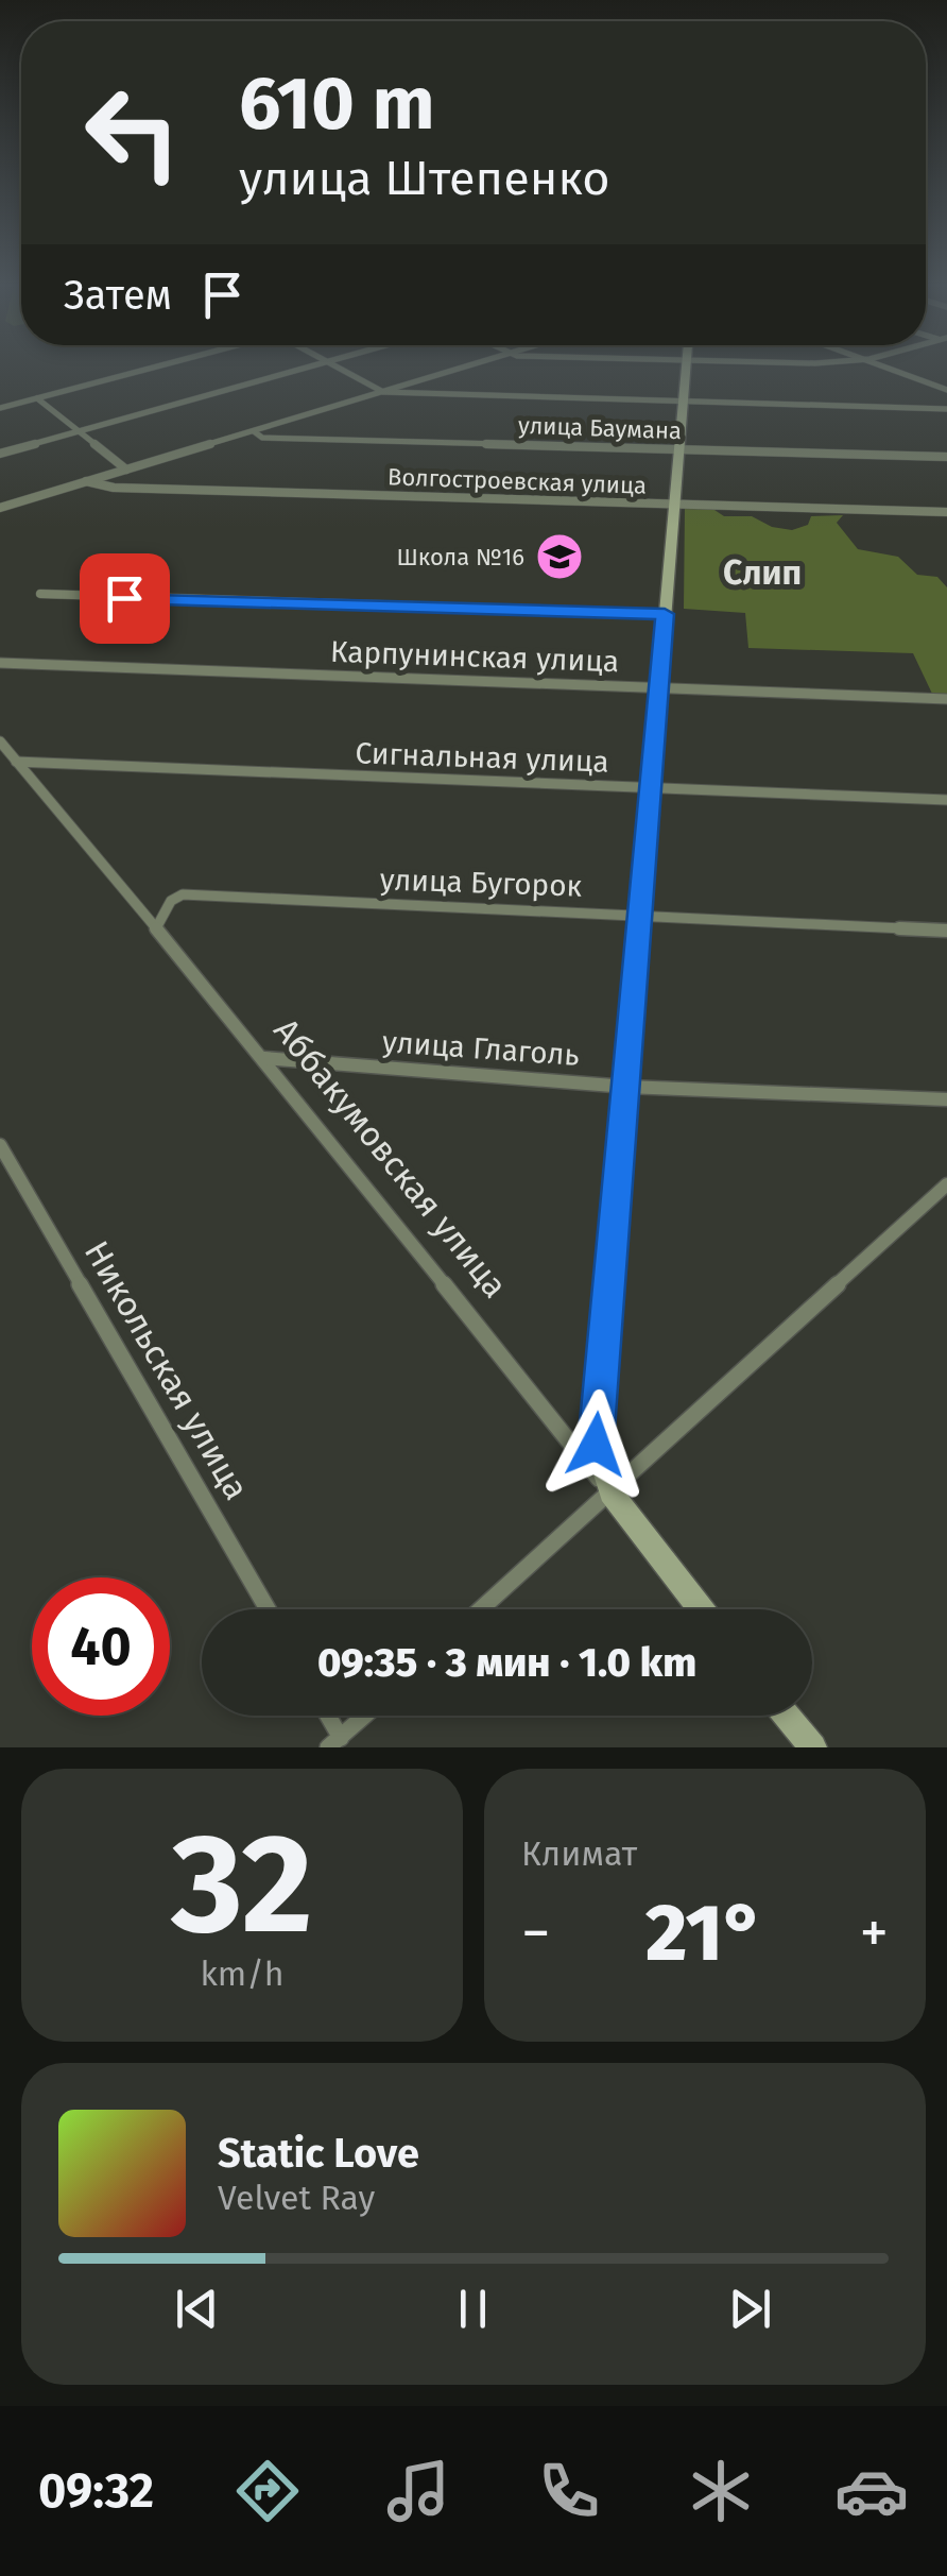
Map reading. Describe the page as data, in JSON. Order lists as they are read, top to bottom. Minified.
{"streets":{"street":["улица Баумана","Волгостроевская улица","Карпунинская улица","Сигнальная улица","улица Бугорок","улица Глаголь","Аббакумовская улица","Никольская улица"]},"crossings":[["Сигнальная улица","Аббакумовская улица"],["улица Бугорок","Аббакумовская улица"],["улица Глаголь","Аббакумовская улица"]],"districts":["Слип"],"places":{"school or university":["Школа №16"]},"page":{"turn":["610 m","улица Штепенко"],"then":"Затем","limit":"40","trip":"09:35 · 3 мин · 1.0 km","tile":[["32","km/h"],"Климат"],"heat":["−","21°","+"],"song":["Static Love","Velvet Ray"],"tabs":"09:32"}}
